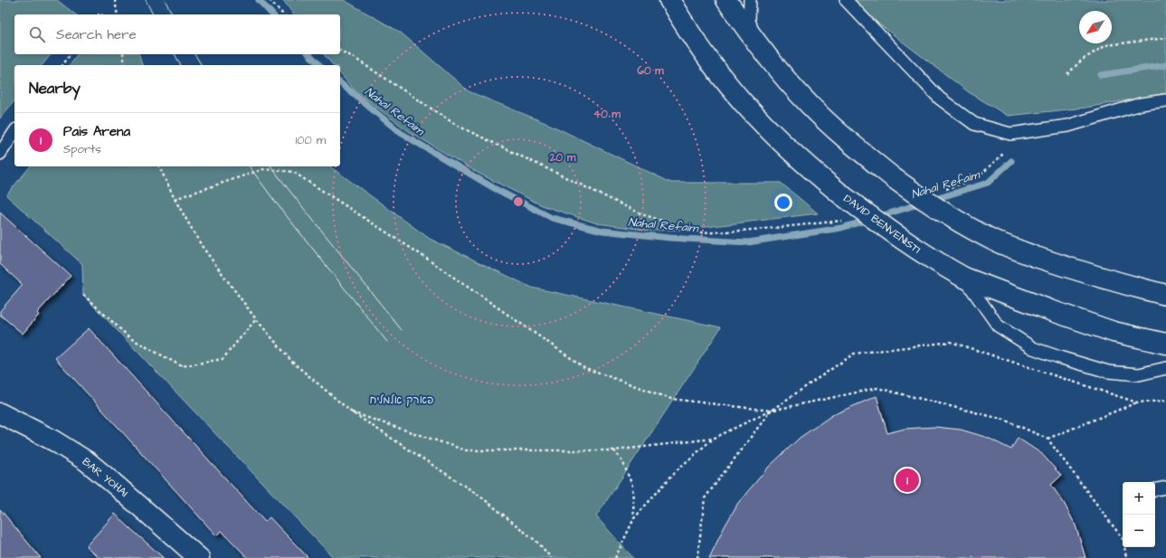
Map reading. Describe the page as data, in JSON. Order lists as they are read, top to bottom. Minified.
{"streets":{"main road":["DAVID BENVENISTI","BAR YOHAI"]},"water":["Nahal Refaim"],"parks":["פארק אלמליח"],"north":"bottom left","page":{"search":"Search here","heading":"Nearby","list":[{"mark":"1","name":"Pais Arena","note":"Sports","value":"100 m"}],"pins":"1","map_buttons":["+","−"]},"rings":["60 m","40 m","20 m"]}
